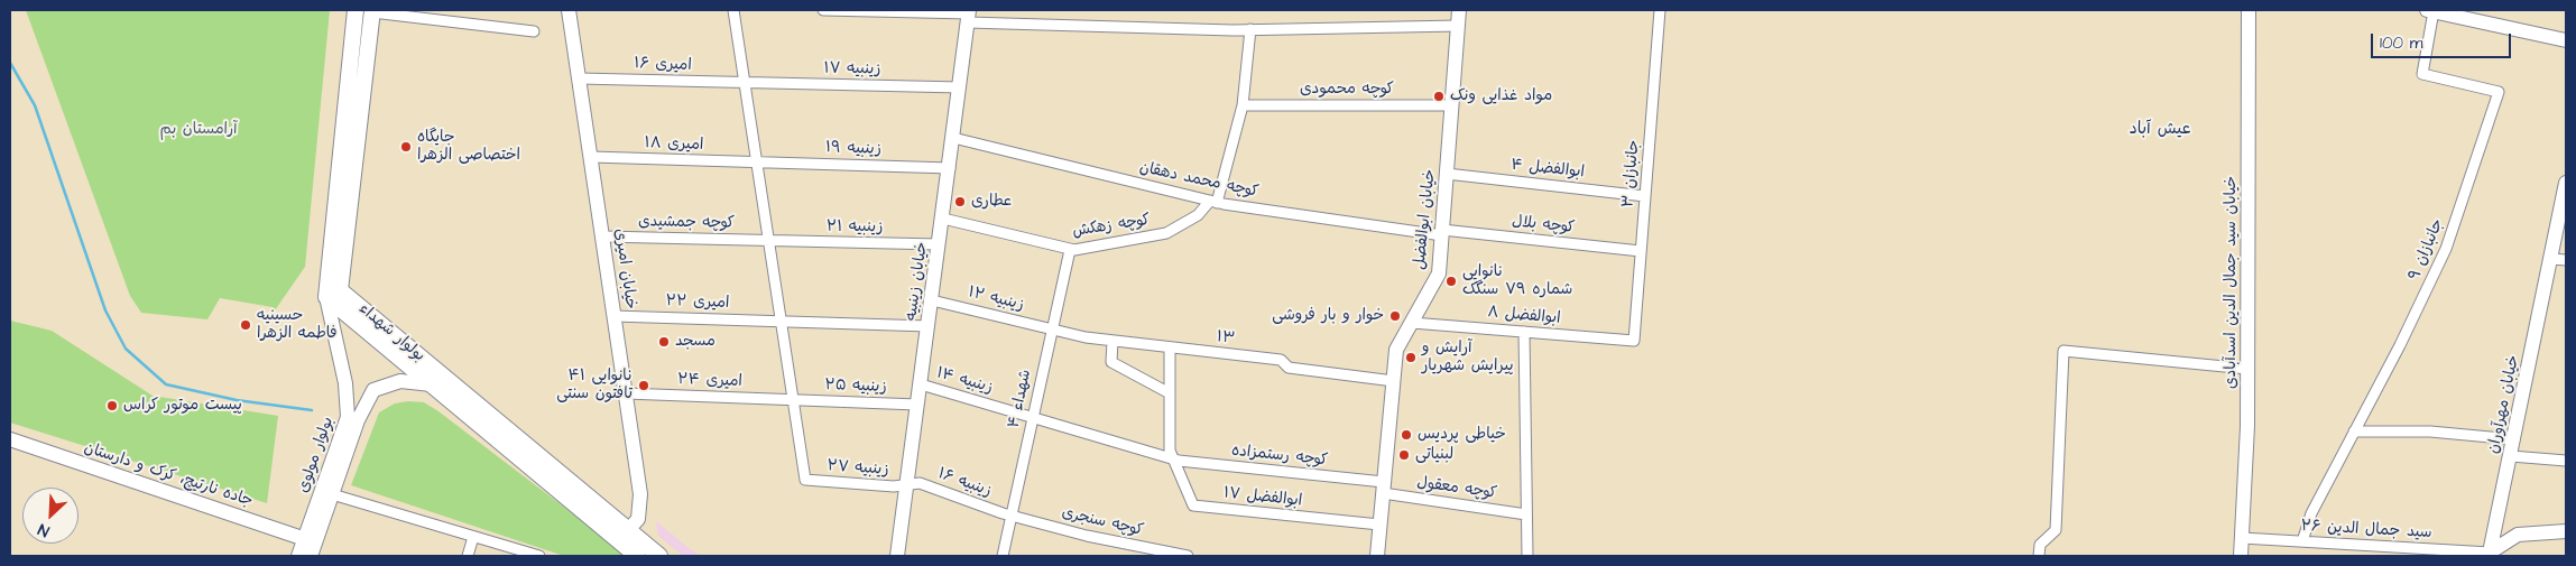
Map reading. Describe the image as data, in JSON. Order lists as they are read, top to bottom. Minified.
{"streets":{"main road":["بولوار شهداء"],"street":["امیری ۱۶","زینبیه ۱۷","کوچه محمودی","امیری ۱۸","زینبیه ۱۹","ابوالفضل ۴","جانبازان ۳","کوچه محمد دهقان","خیابان ابوالفضل","کوچه جمشیدی","کوچه بلال","کوچه زهکش","زینبیه ۲۱","جانبازان ۹","خیابان امیری","خیابان زینبیه","خیابان سید جمال الدین اسدآبادی","زینبیه ۱۲","امیری ۲۲","ابوالفضل ۸","۱۳","امیری ۲۴","زینبیه ۱۴","زینبیه ۲۵","شهداء ۴","خیابان مهرآوران","بولوار مولوی","کوچه رستمزاده","زینبیه ۲۷","جاده نارتیچ، کرک و دارستان","زینبیه ۱۶","کوچه معقول","ابوالفضل ۱۷","کوچه سنجری","سید جمال الدین ۲۶"]},"crossings":[["امیری ۱۶","زینبیه ۱۷"],["امیری ۱۶","خیابان امیری"],["زینبیه ۱۷","خیابان زینبیه"],["کوچه محمودی","خیابان ابوالفضل"],["امیری ۱۸","زینبیه ۱۹"],["امیری ۱۸","خیابان امیری"],["زینبیه ۱۹","خیابان زینبیه"],["ابوالفضل ۴","جانبازان ۳"],["ابوالفضل ۴","خیابان ابوالفضل"],["جانبازان ۳","کوچه بلال"],["جانبازان ۳","ابوالفضل ۸"],["کوچه محمد دهقان","خیابان ابوالفضل"],["کوچه محمد دهقان","کوچه بلال"],["کوچه محمد دهقان","کوچه زهکش"],["کوچه محمد دهقان","خیابان زینبیه"],["خیابان ابوالفضل","کوچه بلال"],["خیابان ابوالفضل","ابوالفضل ۸"],["خیابان ابوالفضل","۱۳"],["خیابان ابوالفضل","کوچه رستمزاده"],["خیابان ابوالفضل","کوچه معقول"],["خیابان ابوالفضل","ابوالفضل ۱۷"],["کوچه جمشیدی","زینبیه ۲۱"],["کوچه جمشیدی","خیابان امیری"],["کوچه زهکش","خیابان زینبیه"],["کوچه زهکش","شهداء ۴"],["زینبیه ۲۱","خیابان زینبیه"],["جانبازان ۹","سید جمال الدین ۲۶"],["خیابان امیری","امیری ۲۲"],["خیابان امیری","بولوار شهداء"],["خیابان امیری","امیری ۲۴"],["خیابان زینبیه","زینبیه ۱۲"],["خیابان زینبیه","امیری ۲۲"],["خیابان زینبیه","زینبیه ۱۴"],["خیابان زینبیه","زینبیه ۲۵"],["خیابان زینبیه","زینبیه ۲۷"],["خیابان زینبیه","زینبیه ۱۶"],["خیابان سید جمال الدین اسدآبادی","سید جمال الدین ۲۶"],["زینبیه ۱۲","۱۳"],["زینبیه ۱۲","شهداء ۴"],["بولوار شهداء","بولوار مولوی"],["۱۳","شهداء ۴"],["امیری ۲۴","زینبیه ۲۵"],["امیری ۲۴","زینبیه ۲۷"],["زینبیه ۱۴","شهداء ۴"],["زینبیه ۱۴","کوچه رستمزاده"],["زینبیه ۱۴","ابوالفضل ۱۷"],["زینبیه ۲۵","زینبیه ۲۷"],["شهداء ۴","زینبیه ۱۶"],["شهداء ۴","کوچه سنجری"],["خیابان مهرآوران","سید جمال الدین ۲۶"],["بولوار مولوی","جاده نارتیچ، کرک و دارستان"],["کوچه رستمزاده","کوچه معقول"],["کوچه رستمزاده","ابوالفضل ۱۷"],["زینبیه ۲۷","زینبیه ۱۶"],["زینبیه ۱۶","کوچه سنجری"]],"districts":["عیش آباد"],"parks":["آرامستان بم"],"places":["مواد غذایی ونک","جایگاه اختصاصی الزهرا","عطاری","نانوایی شماره ۷۹ سنگک","خوار و بار فروشی","حسینیه فاطمه الزهرا","مسجد","آرایش و پیرایش شهریار","نانوایی ۴۱ تافتون سنتی","پیست موتور کراس","خیاطی پردیس","لبنیاتی"],"scale_bar":"100 m","north":"bottom left"}
